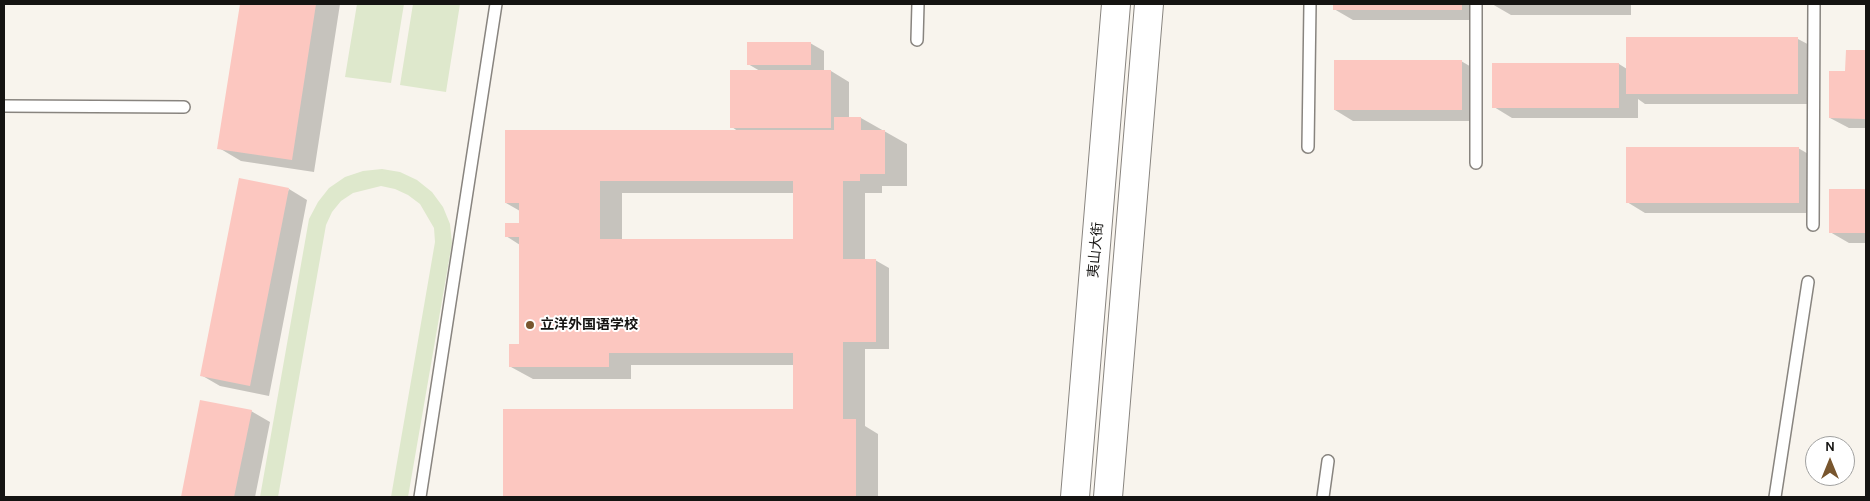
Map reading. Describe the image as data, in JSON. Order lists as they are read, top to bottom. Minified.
{"streets":{"main road":["夷山大街"]},"places":["立洋外国语学校"],"north":"top"}
